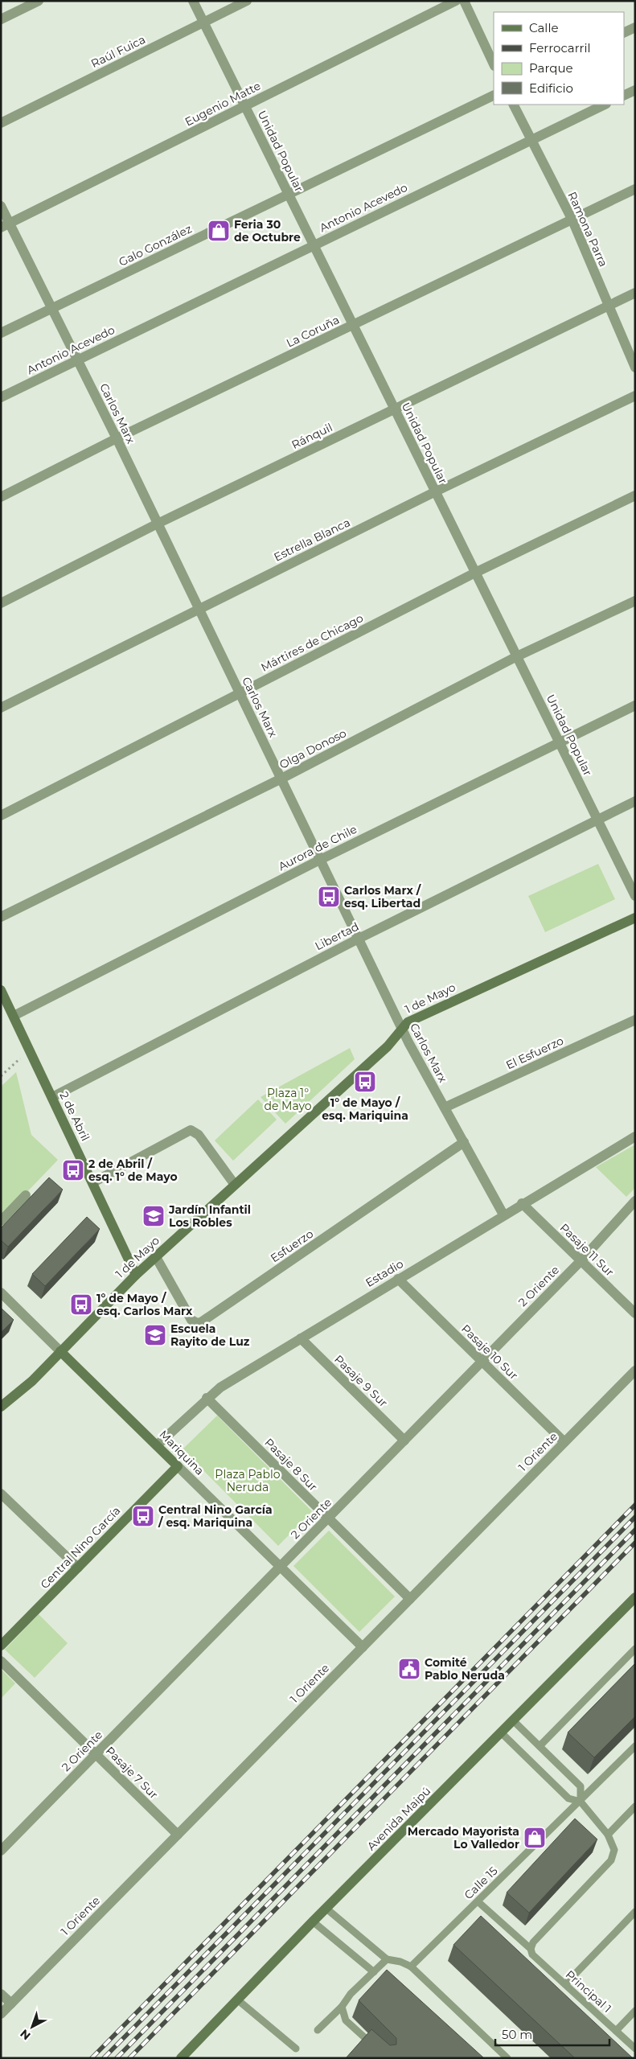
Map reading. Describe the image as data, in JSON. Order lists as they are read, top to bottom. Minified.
{"streets":{"street":["Raúl Fuica","Eugenio Matte","Unidad Popular","Antonio Acevedo","Ramona Parra","Galo González","La Coruña","Carlos Marx","Ránquil","Estrella Blanca","Mártires de Chicago","Olga Donoso","Aurora de Chile","Libertad","1 de Mayo","El Esfuerzo","2 de Abril","Esfuerzo","Pasaje 11 Sur","Estadio","2 Oriente","Pasaje 10 Sur","Pasaje 9 Sur","1 Oriente","Mariquina","Pasaje 8 Sur","Central Nino García","Pasaje 7 Sur","Avenida Maipú"],"lane":["Calle 15","Principal 1"]},"crossings":[["Raúl Fuica","Unidad Popular"],["Eugenio Matte","Unidad Popular"],["Eugenio Matte","Carlos Marx"],["Unidad Popular","Antonio Acevedo"],["Unidad Popular","Galo González"],["Unidad Popular","La Coruña"],["Unidad Popular","Ránquil"],["Unidad Popular","Estrella Blanca"],["Unidad Popular","Mártires de Chicago"],["Unidad Popular","Olga Donoso"],["Unidad Popular","Aurora de Chile"],["Unidad Popular","Libertad"],["Antonio Acevedo","Ramona Parra"],["Antonio Acevedo","Carlos Marx"],["Ramona Parra","La Coruña"],["Ramona Parra","Ránquil"],["Galo González","Carlos Marx"],["La Coruña","Carlos Marx"],["Carlos Marx","Ránquil"],["Carlos Marx","Estrella Blanca"],["Carlos Marx","Mártires de Chicago"],["Carlos Marx","Olga Donoso"],["Carlos Marx","Aurora de Chile"],["Carlos Marx","Libertad"],["Carlos Marx","1 de Mayo"],["Carlos Marx","El Esfuerzo"],["Carlos Marx","Esfuerzo"],["Carlos Marx","Estadio"],["Aurora de Chile","2 de Abril"],["Libertad","2 de Abril"],["1 de Mayo","2 de Abril"],["1 de Mayo","Esfuerzo"],["1 de Mayo","Mariquina"],["Pasaje 11 Sur","Estadio"],["Pasaje 11 Sur","2 Oriente"],["Estadio","Pasaje 10 Sur"],["Estadio","Pasaje 9 Sur"],["Estadio","Mariquina"],["Estadio","Pasaje 8 Sur"],["2 Oriente","Pasaje 10 Sur"],["2 Oriente","Pasaje 9 Sur"],["2 Oriente","Mariquina"],["2 Oriente","Pasaje 8 Sur"],["2 Oriente","Pasaje 7 Sur"],["Pasaje 10 Sur","1 Oriente"],["1 Oriente","Mariquina"],["1 Oriente","Pasaje 8 Sur"],["1 Oriente","Pasaje 7 Sur"],["Mariquina","Central Nino García"],["Calle 15","Principal 1"]],"parks":["Plaza 1° de Mayo","Plaza Pablo Neruda"],"places":{"shop":["Feria 30 de Octubre","Mercado Mayorista Lo Valledor"],"bus stop":["Carlos Marx / esq. Libertad","1° de Mayo / esq. Mariquina","2 de Abril / esq. 1° de Mayo","1° de Mayo / esq. Carlos Marx","Central Nino García / esq. Mariquina"],"school or university":["Jardín Infantil Los Robles","Escuela Rayito de Luz"],"public building":["Comité Pablo Neruda"]},"legend":["Calle","Ferrocarril","Parque","Edificio"],"scale_bar":"50 m","north":"bottom left"}
